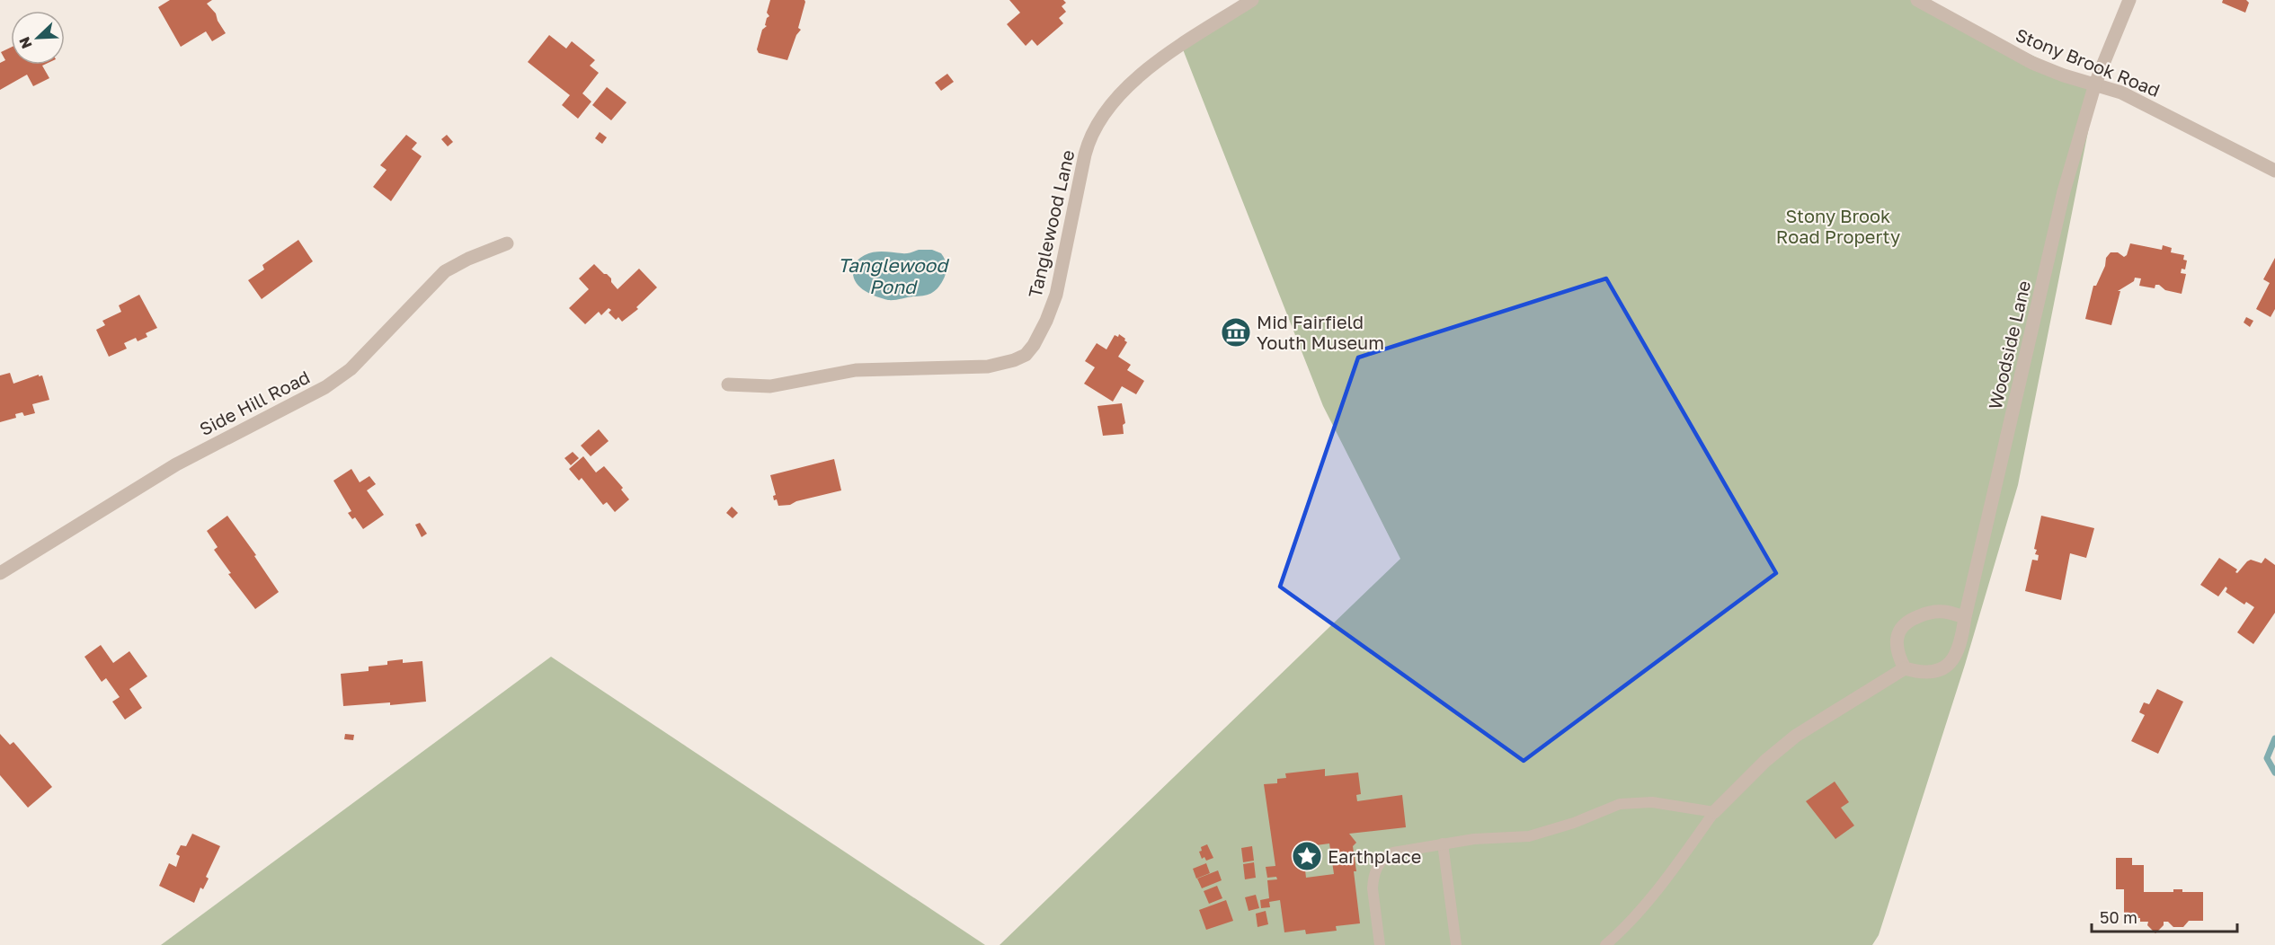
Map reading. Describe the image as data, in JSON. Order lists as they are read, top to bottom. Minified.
{"streets":{"street":["Stony Brook Road","Tanglewood Lane","Woodside Lane","Side Hill Road"]},"crossings":[["Stony Brook Road","Woodside Lane"]],"water":["Tanglewood Pond"],"parks":["Stony Brook Road Property"],"places":{"museum":["Mid Fairfield Youth Museum"],"place":["Earthplace"]},"scale_bar":"50 m","north":"bottom left"}
